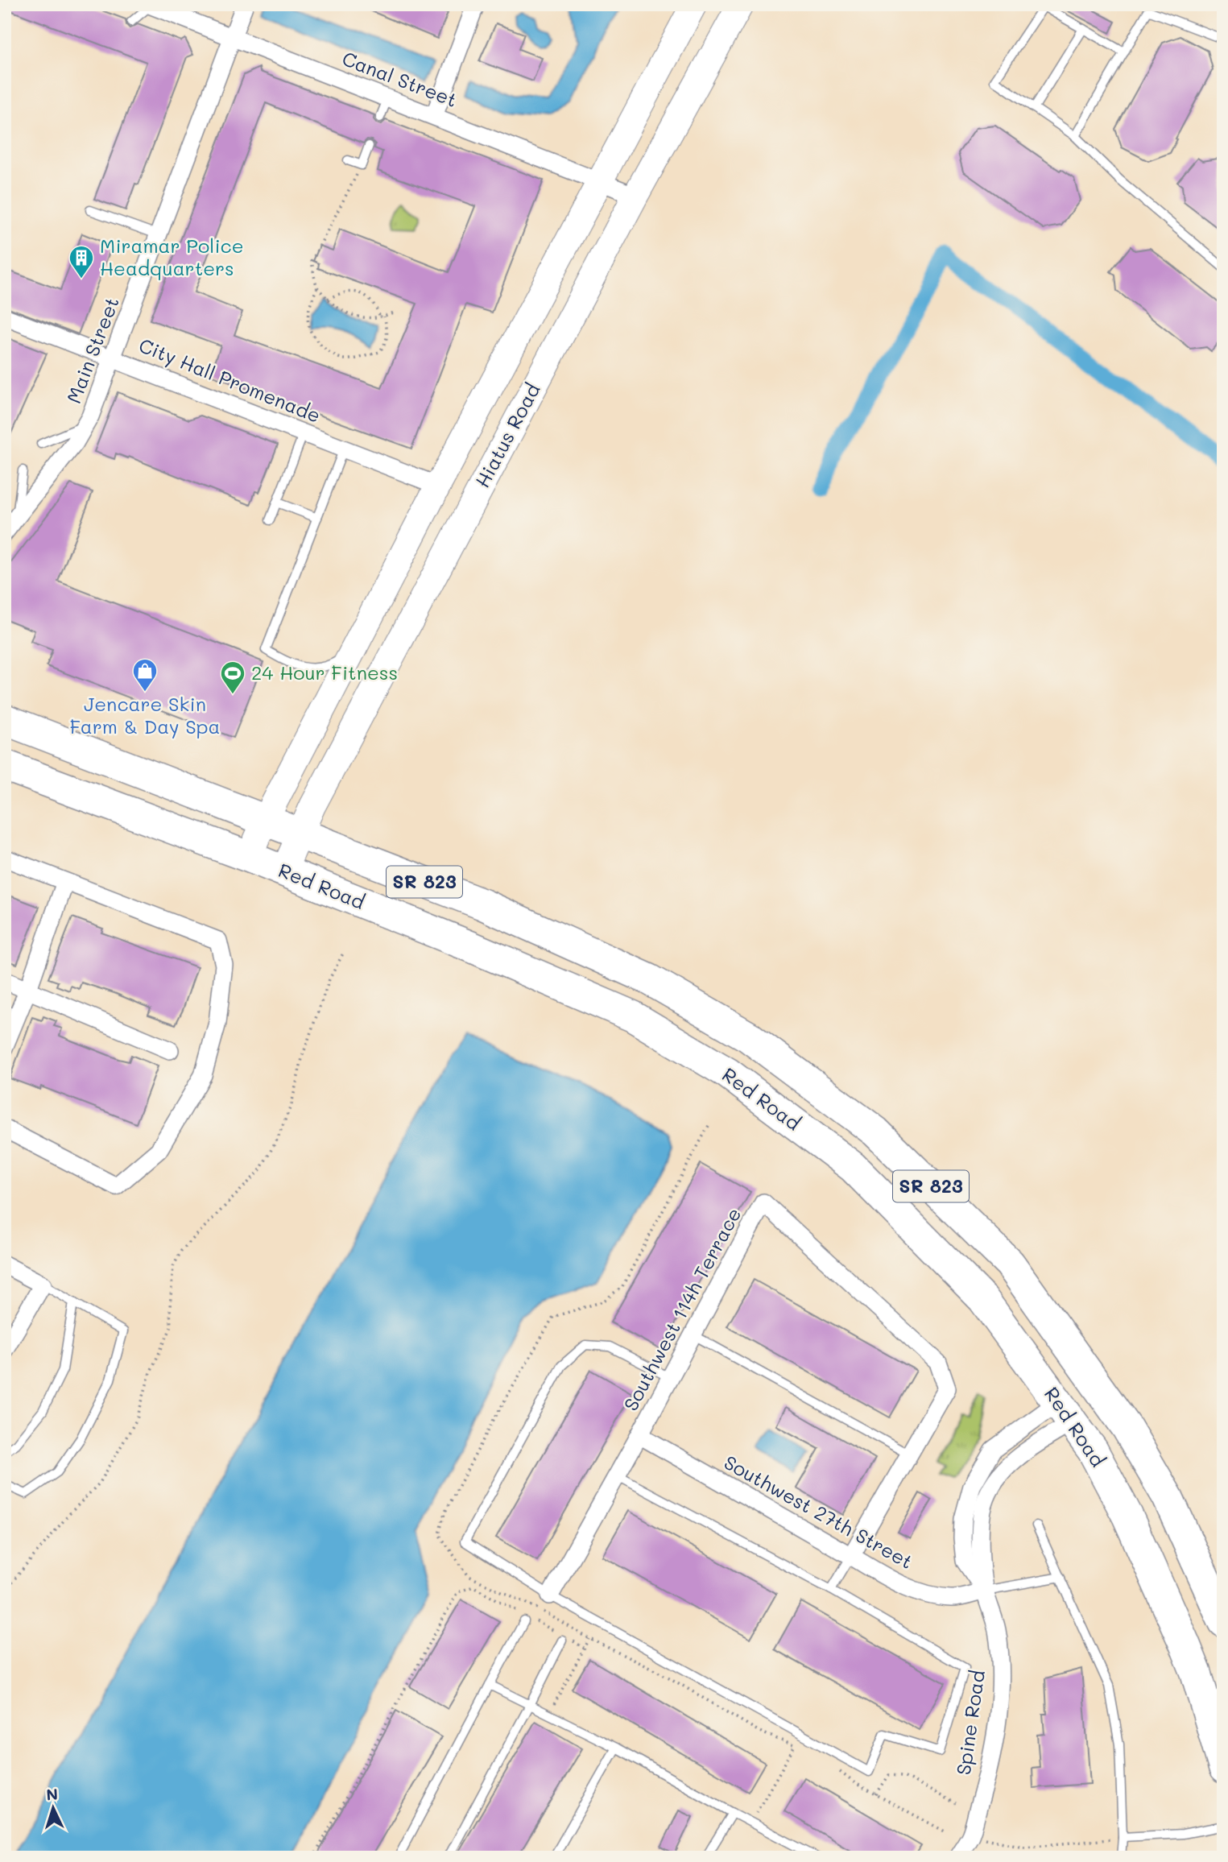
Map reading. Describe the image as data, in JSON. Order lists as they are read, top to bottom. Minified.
{"streets":{"highway":["SR 823","Red Road"],"main road":["Hiatus Road"],"street":["Canal Street","Main Street","City Hall Promenade","Southwest 114h Terrace","Southwest 27th Street","Spine Road"]},"crossings":[["Canal Street","Main Street"],["Canal Street","Hiatus Road"],["Main Street","City Hall Promenade"],["City Hall Promenade","Hiatus Road"],["Hiatus Road","Red Road"],["Red Road","Spine Road"],["Southwest 114h Terrace","Southwest 27th Street"],["Southwest 27th Street","Spine Road"]],"places":{"building":["Miramar Police Headquarters"],"shop":["Jencare Skin Farm & Day Spa"],"sports":["24 Hour Fitness"]},"north":"top"}
